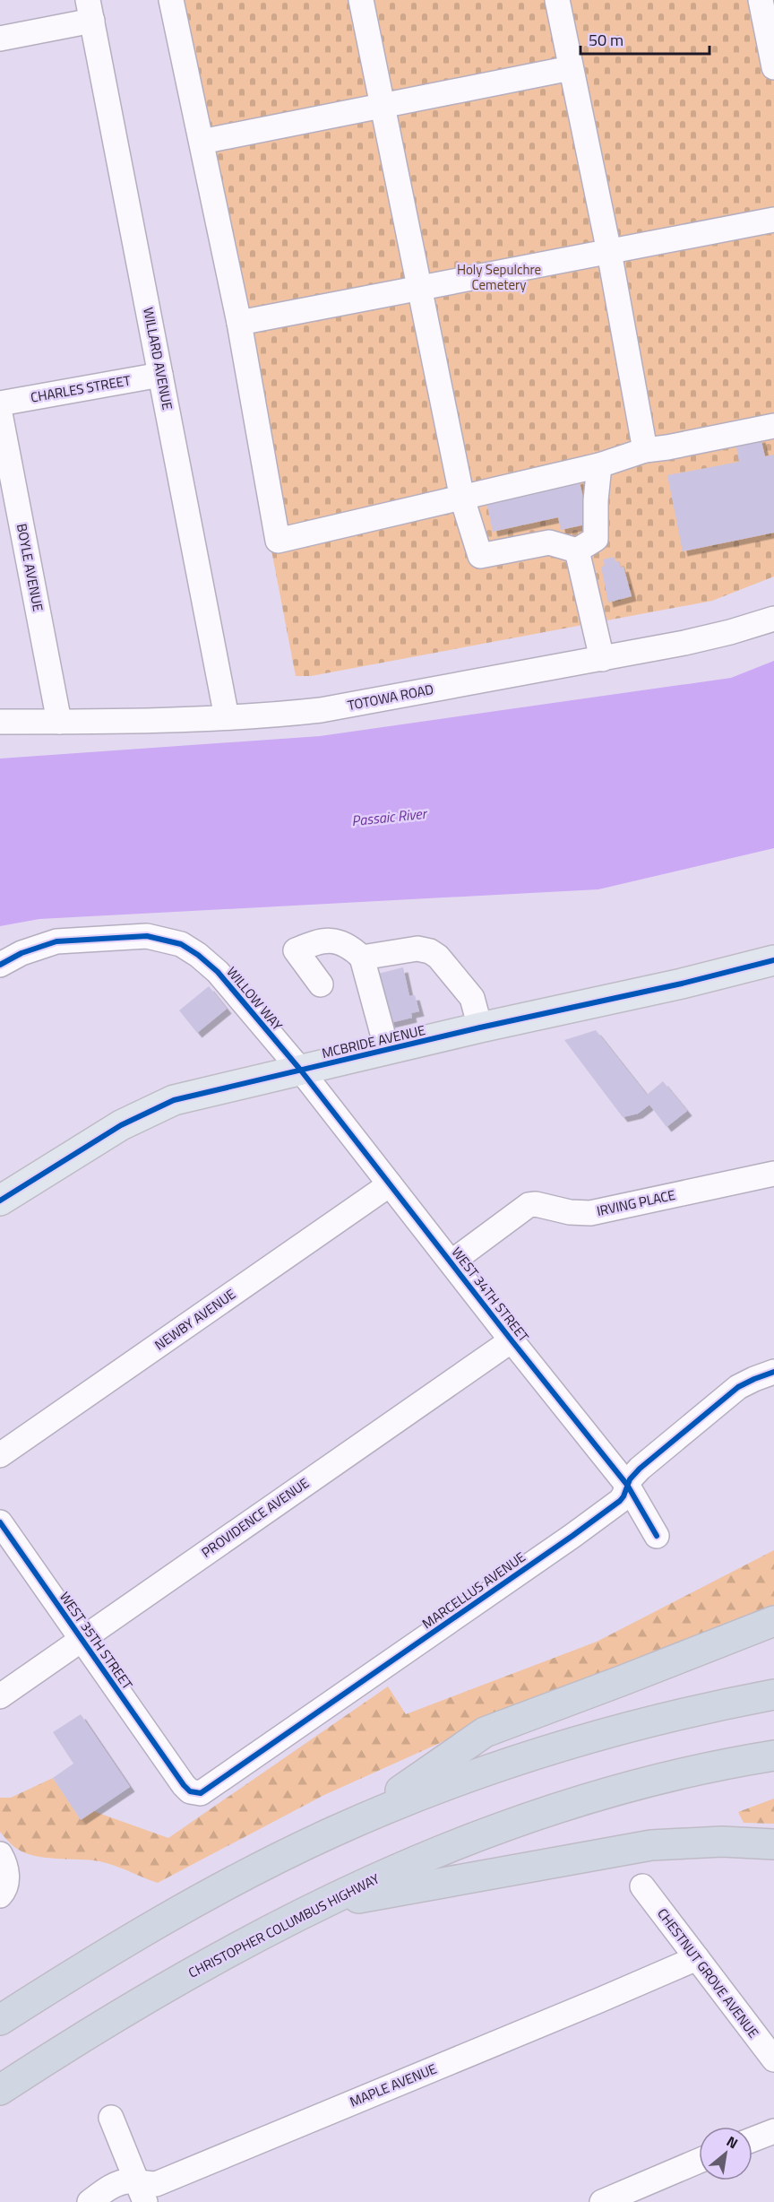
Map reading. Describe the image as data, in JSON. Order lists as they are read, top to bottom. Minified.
{"streets":{"highway":["CHRISTOPHER COLUMBUS HIGHWAY"],"main road":["MCBRIDE AVENUE"],"street":["WILLARD AVENUE","CHARLES STREET","BOYLE AVENUE","TOTOWA ROAD","WILLOW WAY","IRVING PLACE","WEST 34TH STREET","NEWBY AVENUE","PROVIDENCE AVENUE","MARCELLUS AVENUE","WEST 35TH STREET","CHESTNUT GROVE AVENUE","MAPLE AVENUE"]},"crossings":[["WILLARD AVENUE","CHARLES STREET"],["WILLARD AVENUE","TOTOWA ROAD"],["BOYLE AVENUE","TOTOWA ROAD"],["WILLOW WAY","MCBRIDE AVENUE"],["WILLOW WAY","WEST 34TH STREET"],["MCBRIDE AVENUE","WEST 34TH STREET"],["IRVING PLACE","WEST 34TH STREET"],["WEST 34TH STREET","NEWBY AVENUE"],["WEST 34TH STREET","PROVIDENCE AVENUE"],["WEST 34TH STREET","MARCELLUS AVENUE"],["PROVIDENCE AVENUE","WEST 35TH STREET"],["MARCELLUS AVENUE","WEST 35TH STREET"],["CHESTNUT GROVE AVENUE","MAPLE AVENUE"]],"water":["Passaic River"],"parks":["Holy Sepulchre Cemetery"],"scale_bar":"50 m","north":"top right"}
